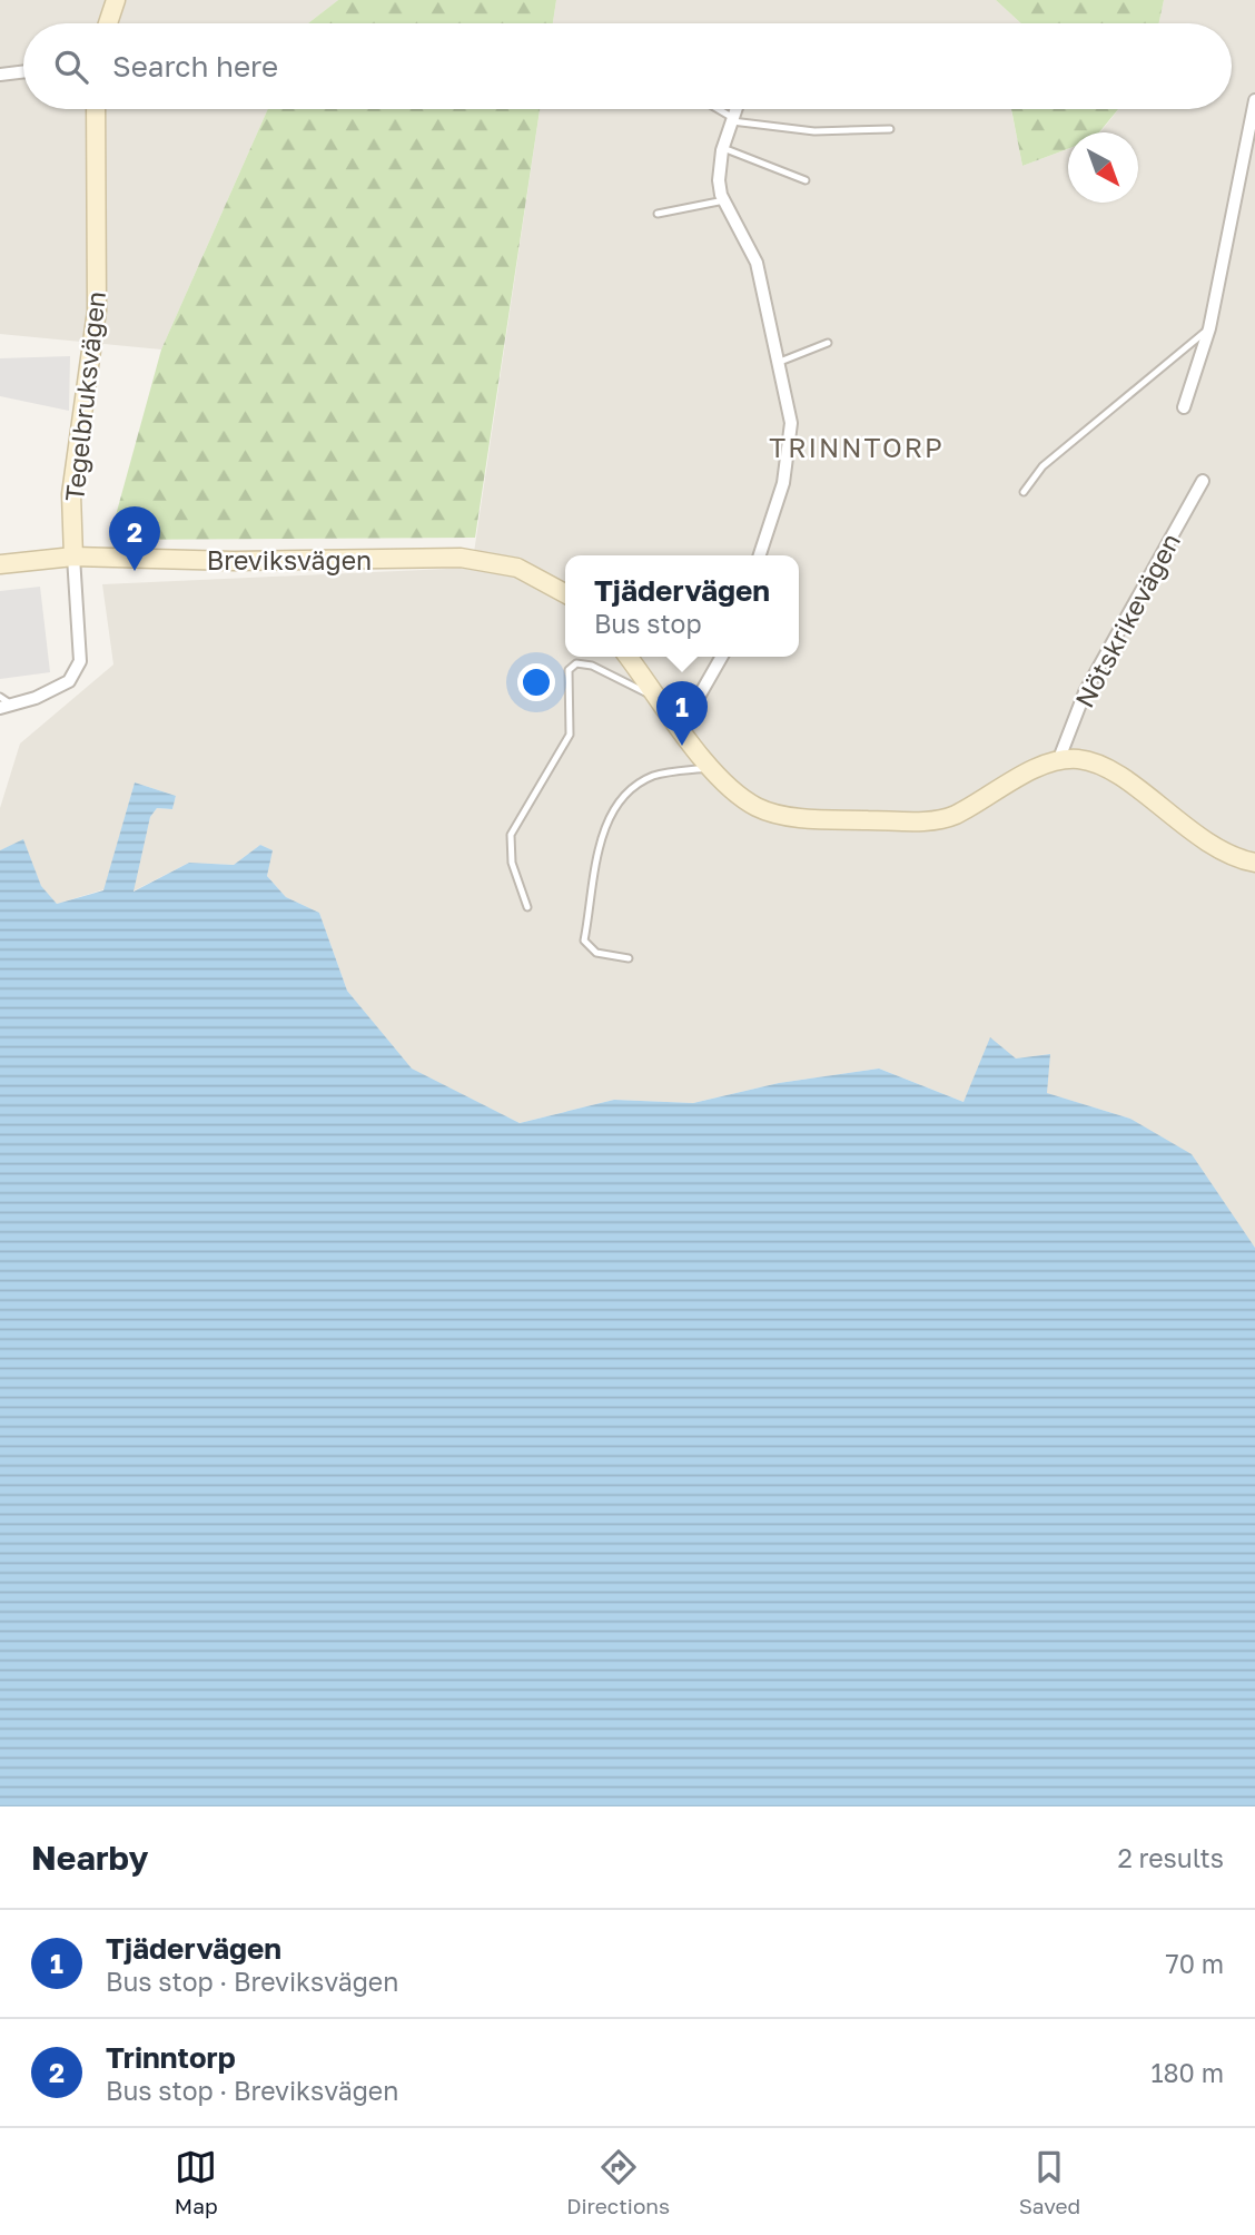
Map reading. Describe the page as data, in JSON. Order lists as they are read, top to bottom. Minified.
{"streets":{"main road":["Tegelbruksvägen","Breviksvägen"],"street":["Nötskrikevägen"]},"crossings":[["Tegelbruksvägen","Breviksvägen"]],"districts":["TRINNTORP"],"north":"bottom right","page":{"search":"Search here","pins":["2","1"],"popup":["Tjädervägen","Bus stop"],"heading":["Nearby","2 results"],"list":[{"mark":"1","name":"Tjädervägen","note":"Bus stop · Breviksvägen","value":"70 m"},{"mark":"2","name":"Trinntorp","note":"Bus stop · Breviksvägen","value":"180 m"}],"nav":["Map","Directions","Saved"]}}
